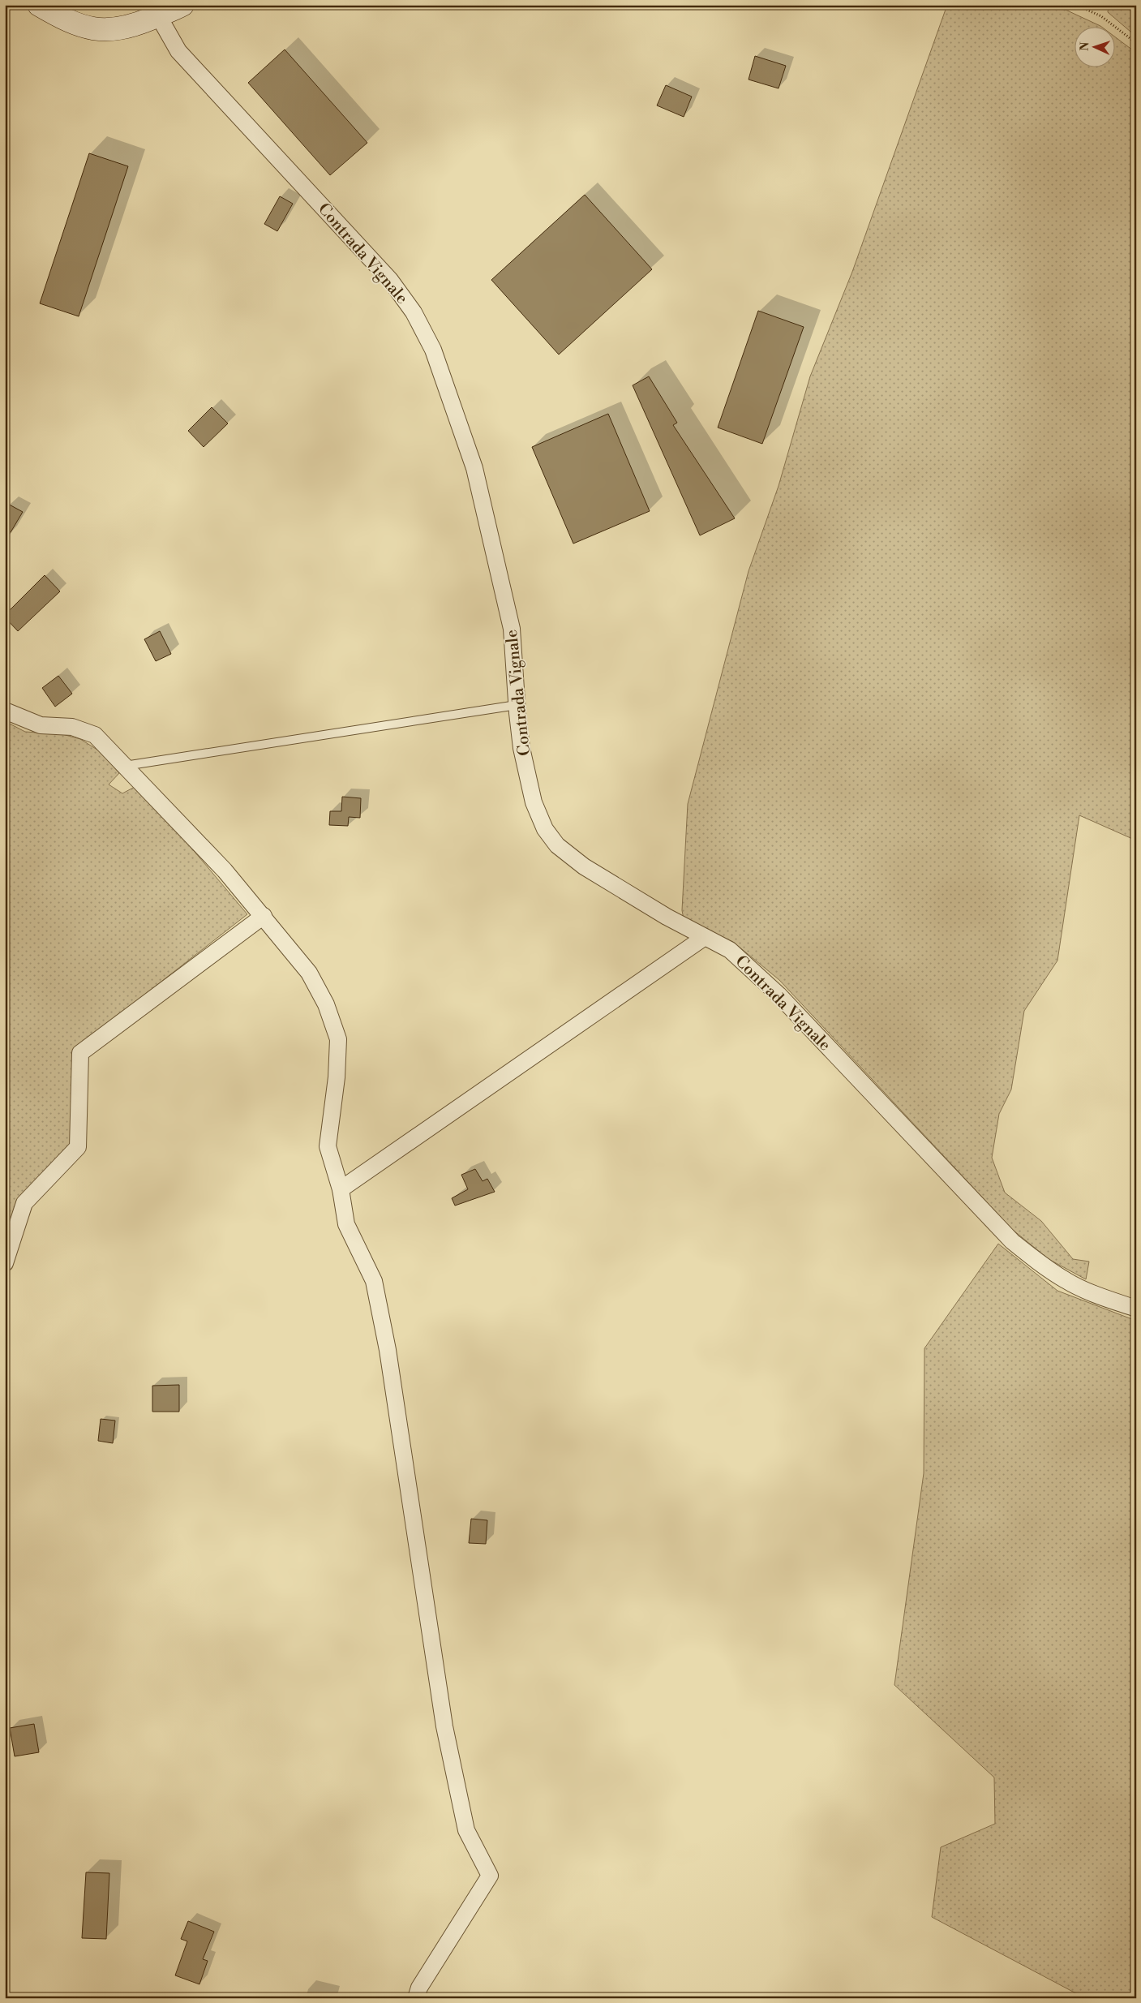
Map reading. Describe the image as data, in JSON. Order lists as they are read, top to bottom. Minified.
{"streets":{"street":["Contrada Vignale"]},"north":"left"}
